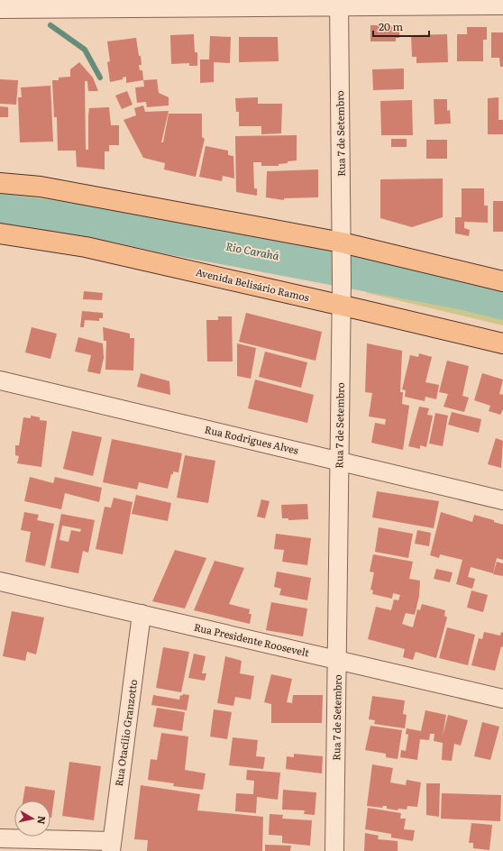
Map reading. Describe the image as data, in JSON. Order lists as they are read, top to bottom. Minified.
{"streets":{"main road":["Avenida Belisário Ramos"],"street":["Rua 7 de Setembro","Rua Rodrigues Alves","Rua Presidente Roosevelt","Rua Otacílio Granzotto"]},"crossings":[["Rua 7 de Setembro","Avenida Belisário Ramos"],["Rua 7 de Setembro","Rua Rodrigues Alves"],["Rua 7 de Setembro","Rua Presidente Roosevelt"],["Rua Presidente Roosevelt","Rua Otacílio Granzotto"]],"water":["Rio Carahá"],"scale_bar":"20 m","north":"right"}
